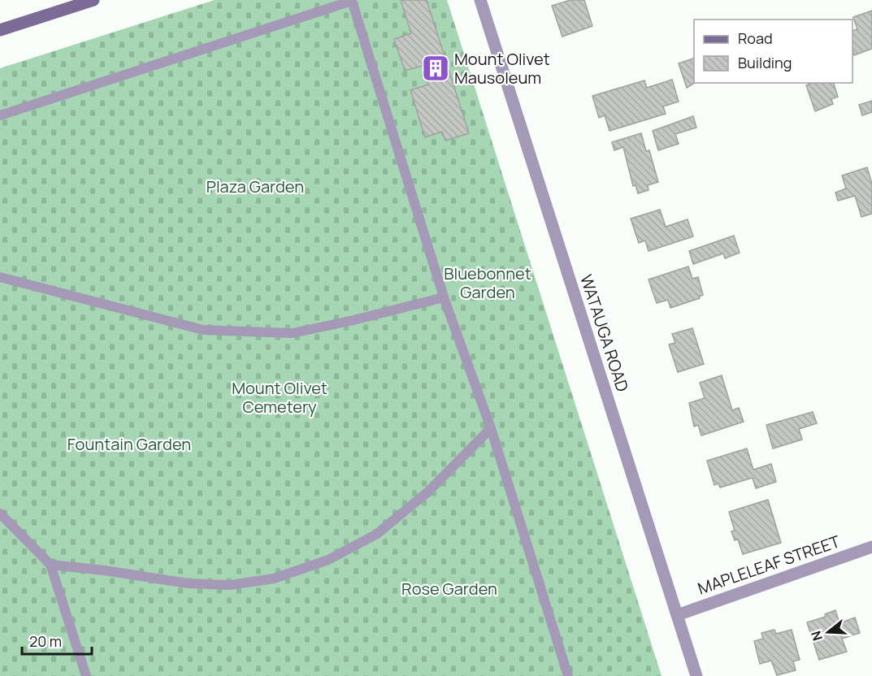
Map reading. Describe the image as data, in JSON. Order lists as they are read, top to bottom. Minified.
{"streets":{"street":["WATAUGA ROAD","MAPLELEAF STREET"]},"crossings":[["WATAUGA ROAD","MAPLELEAF STREET"]],"parks":["Plaza Garden","Bluebonnet Garden","Mount Olivet Cemetery","Fountain Garden","Rose Garden"],"places":{"building":["Mount Olivet Mausoleum"]},"legend":["Road","Building"],"scale_bar":"20 m","north":"left"}
